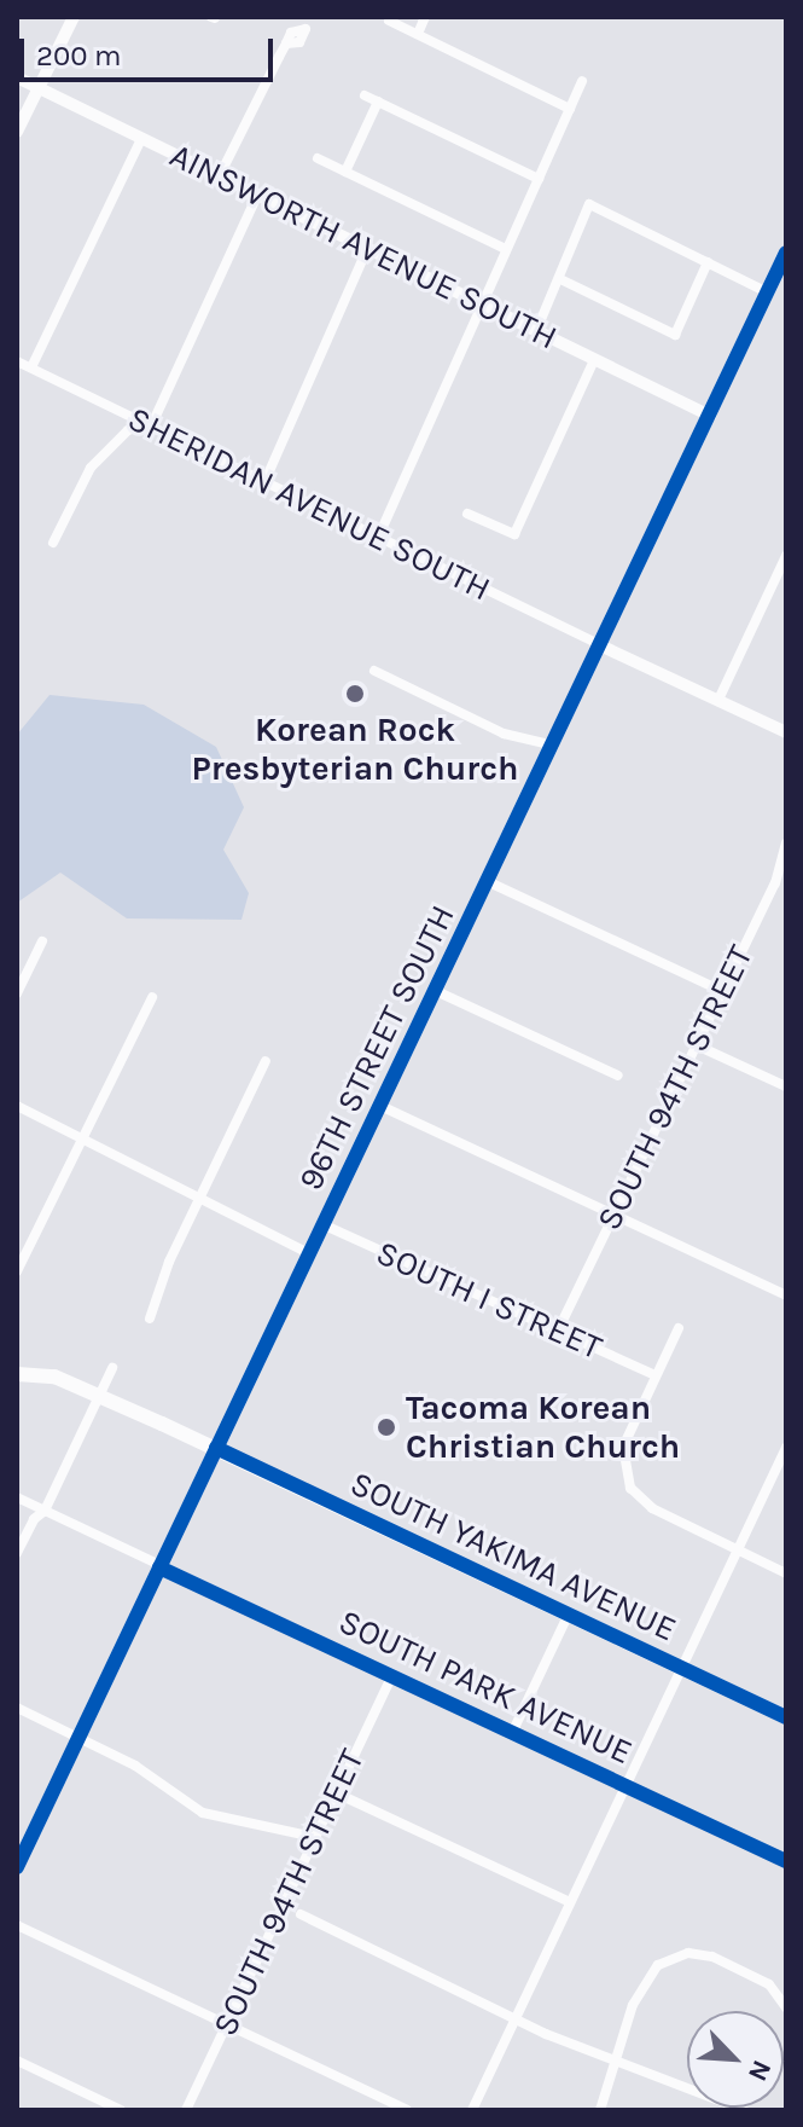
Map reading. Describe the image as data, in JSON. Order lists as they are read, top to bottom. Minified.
{"streets":{"main road":["96TH STREET SOUTH","SOUTH YAKIMA AVENUE"],"street":["AINSWORTH AVENUE SOUTH","SHERIDAN AVENUE SOUTH","SOUTH 94TH STREET","SOUTH I STREET","SOUTH PARK AVENUE"]},"crossings":[["AINSWORTH AVENUE SOUTH","96TH STREET SOUTH"],["SHERIDAN AVENUE SOUTH","96TH STREET SOUTH"],["96TH STREET SOUTH","SOUTH I STREET"],["96TH STREET SOUTH","SOUTH YAKIMA AVENUE"],["96TH STREET SOUTH","SOUTH PARK AVENUE"],["SOUTH 94TH STREET","SOUTH I STREET"],["SOUTH 94TH STREET","SOUTH PARK AVENUE"]],"places":["Korean Rock Presbyterian Church","Tacoma Korean Christian Church"],"scale_bar":"200 m","north":"bottom right"}
